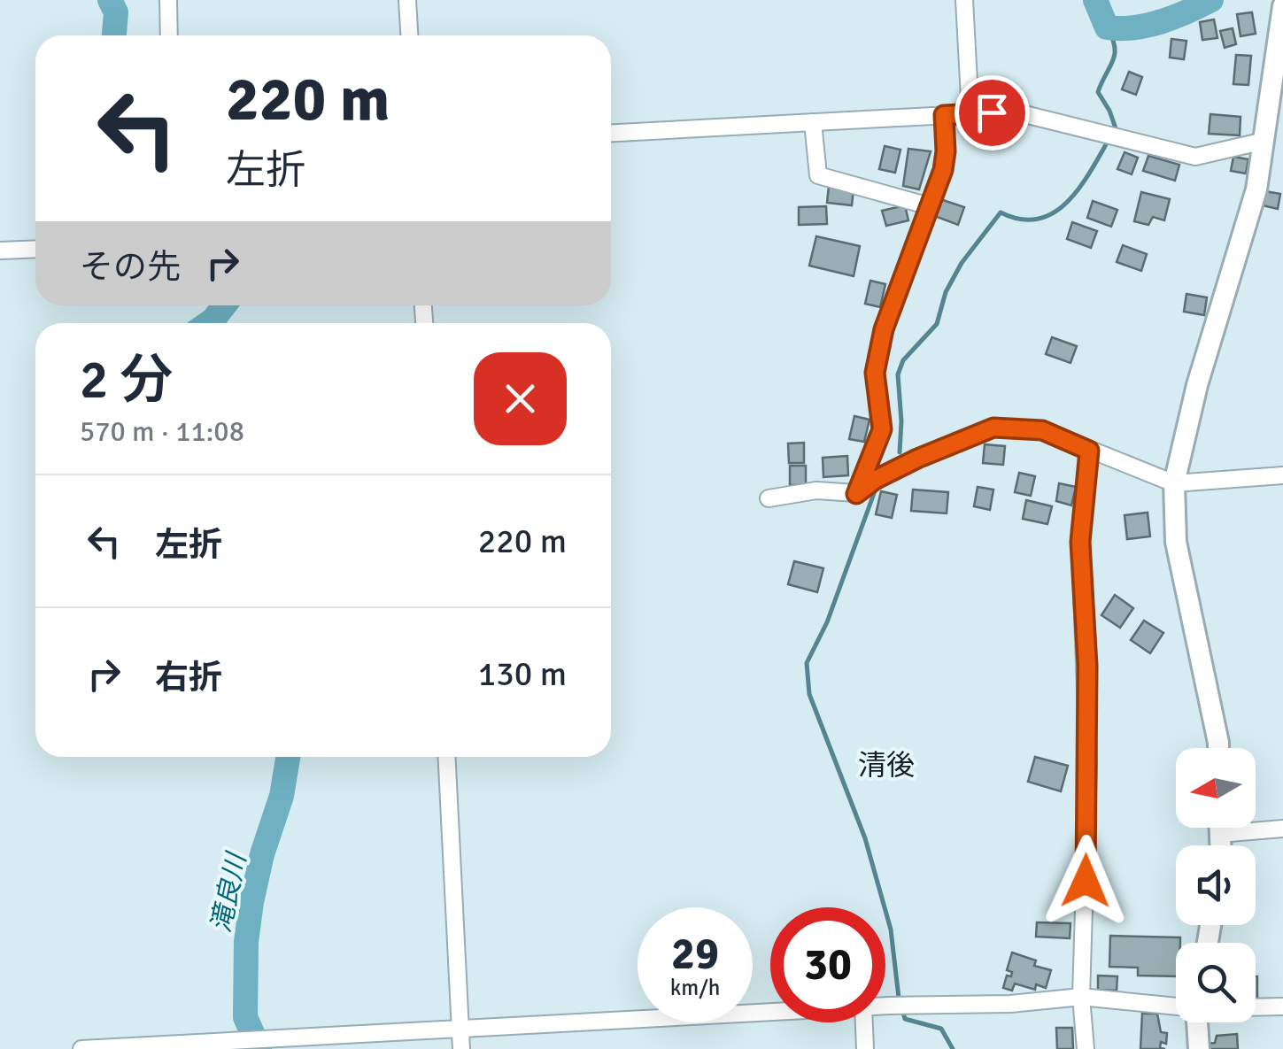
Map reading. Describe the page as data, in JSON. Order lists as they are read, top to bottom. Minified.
{"districts":["清後"],"water":["滝良川"],"north":"left","page":{"turn":["220 m","左折"],"then":"その先","heading":["2 分","570 m · 11:08"],"list":[{"name":"左折","value":"220 m"},{"name":"右折","value":"130 m"}],"speed":"29 km/h","limit":"30"}}
